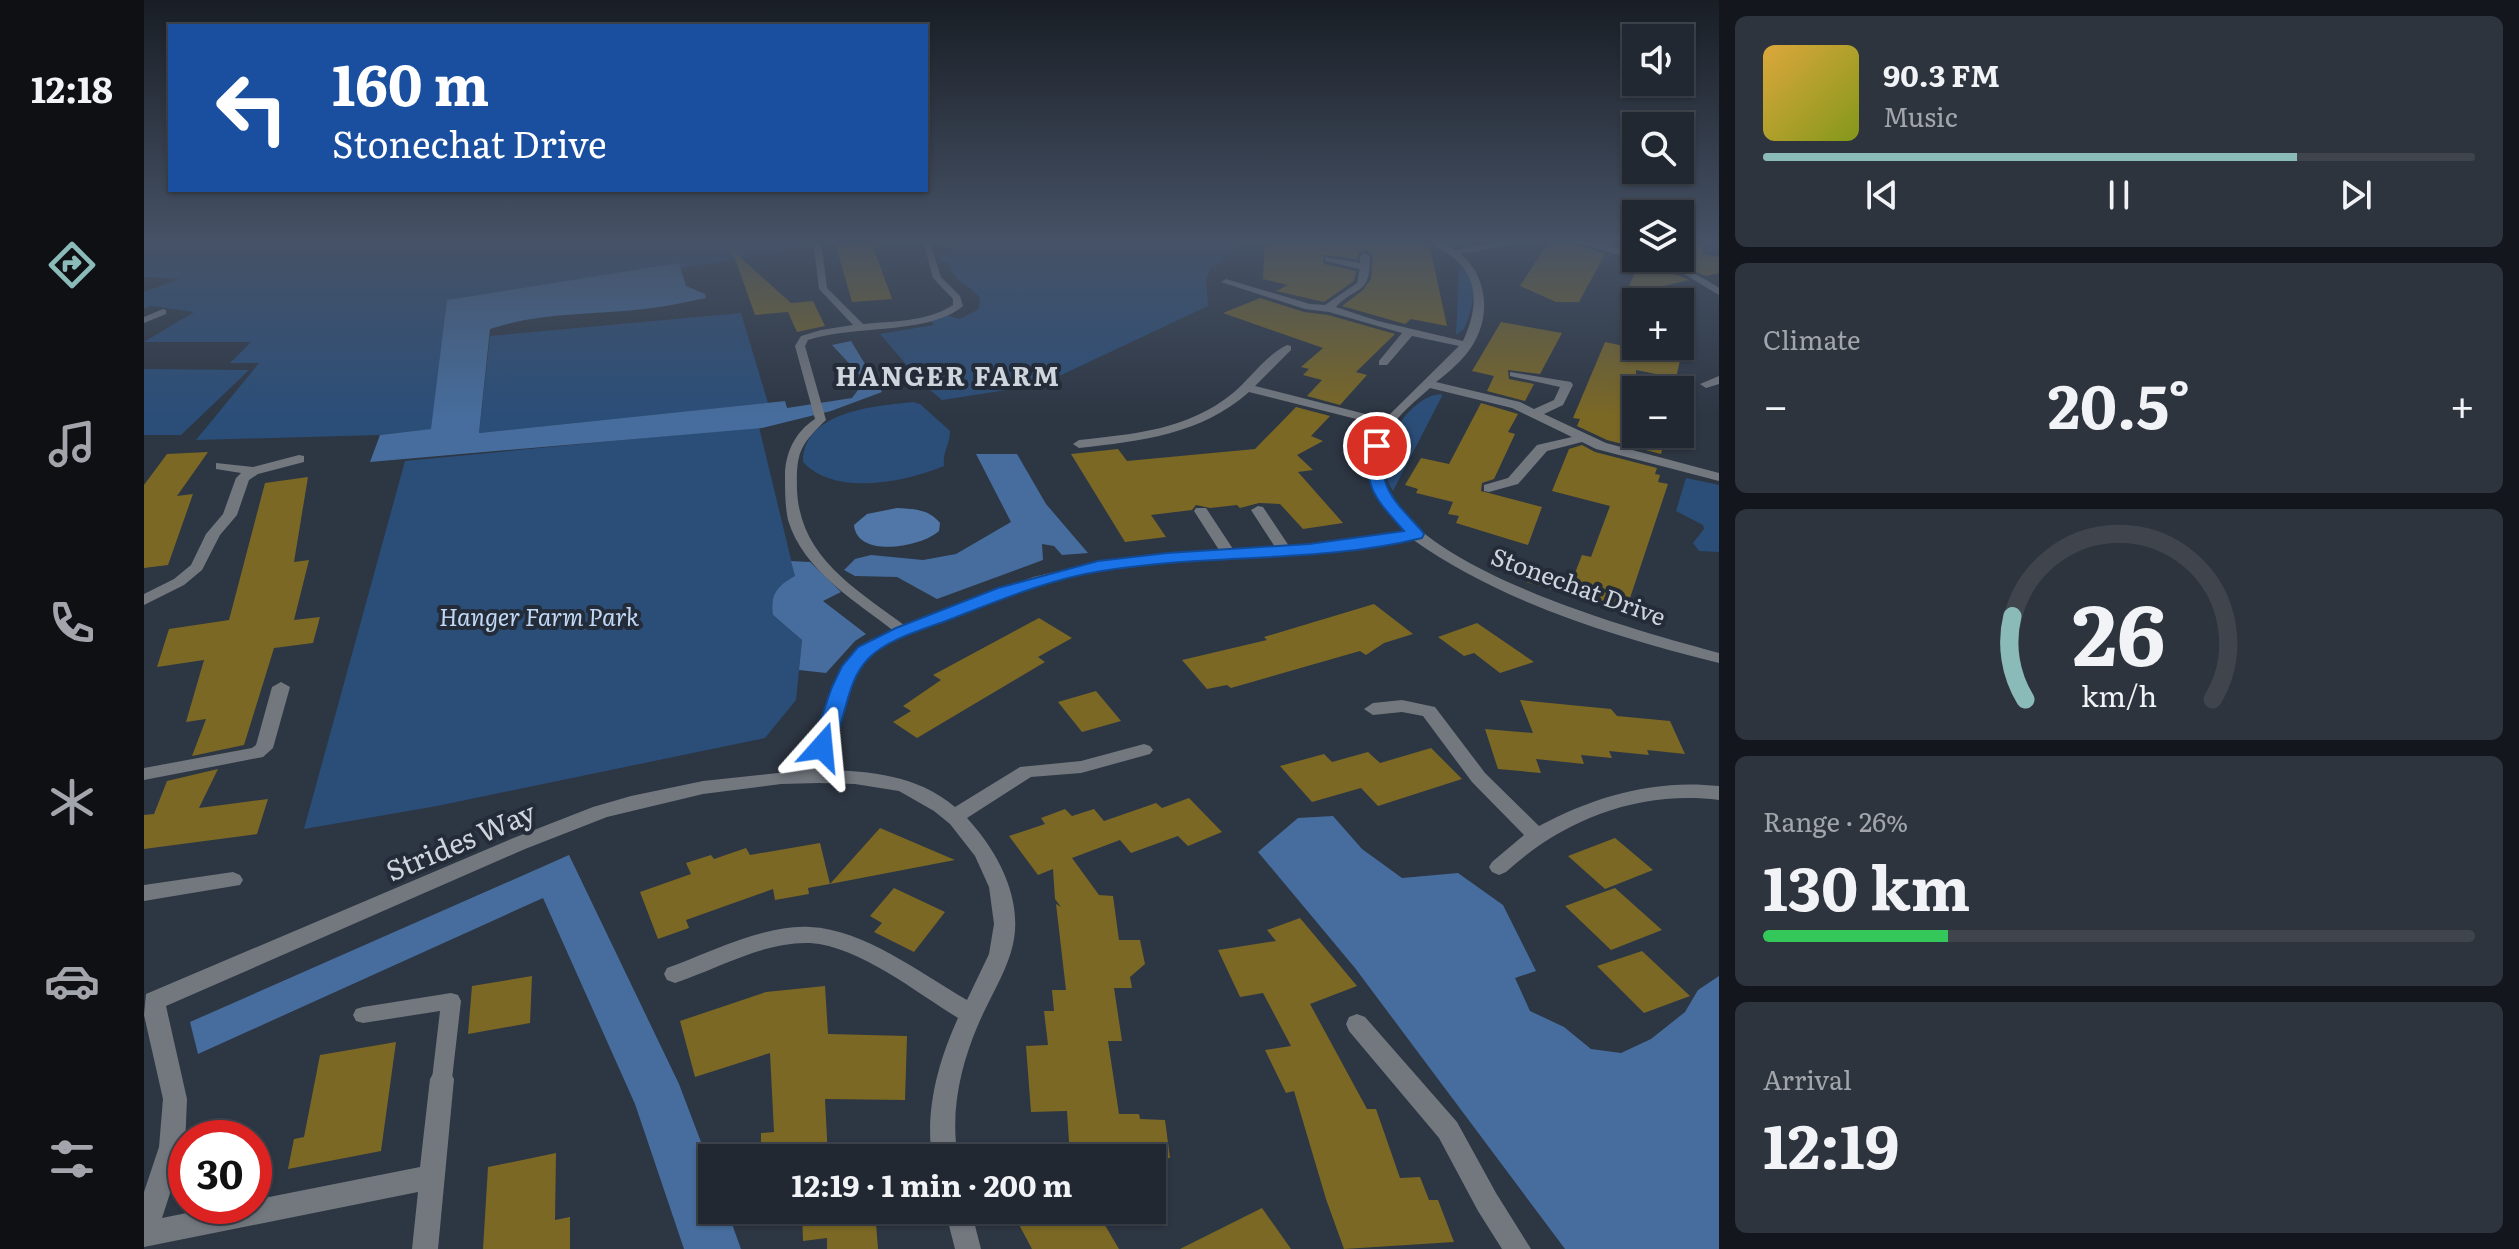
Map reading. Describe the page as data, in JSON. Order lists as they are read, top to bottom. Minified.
{"streets":{"street":["Stonechat Drive","Strides Way"]},"districts":["HANGER FARM"],"parks":["Hanger Farm Park"],"page":{"tabs":"12:18","map_buttons":["+","−"],"turn":["160 m","Stonechat Drive"],"song":["90.3 FM","Music"],"tile":["Climate",["Range · 26%","130 km"],["Arrival","12:19"]],"heat":["−","20.5°","+"],"limit":"30","trip":"12:19 · 1 min · 200 m","gauge":["26","km/h"]}}
